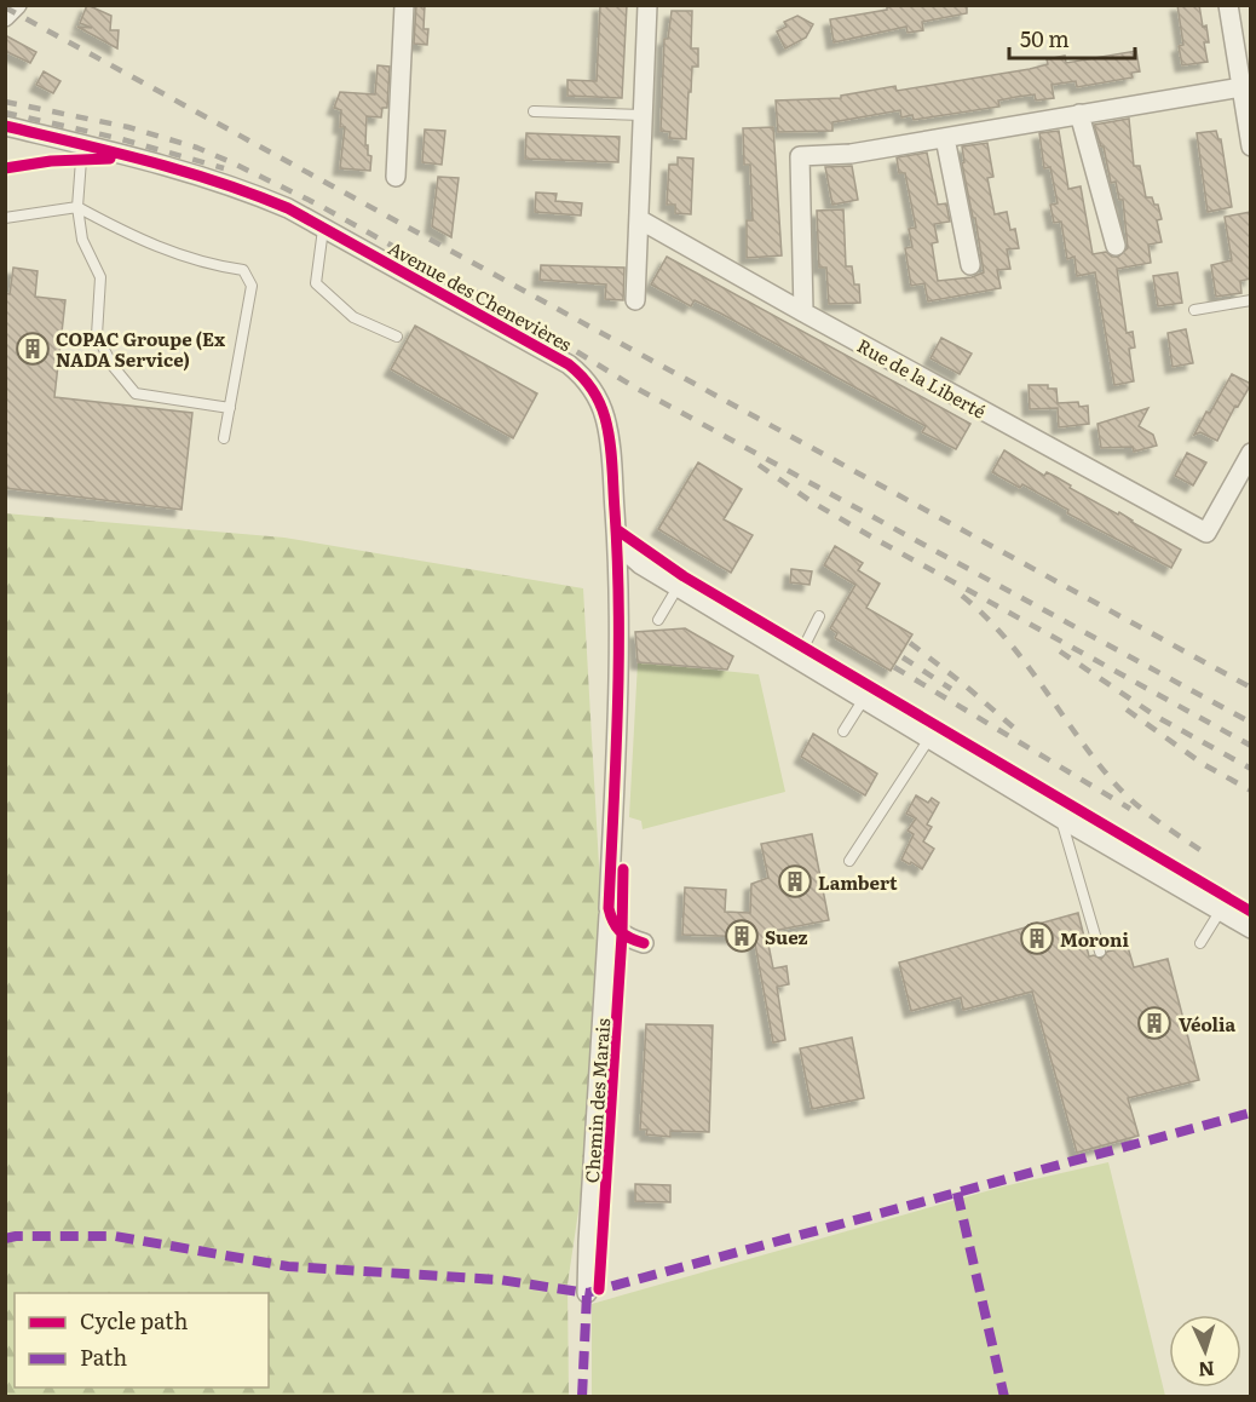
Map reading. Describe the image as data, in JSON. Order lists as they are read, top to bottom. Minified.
{"streets":{"street":["Avenue des Chenevières","Rue de la Liberté","Chemin des Marais"]},"crossings":[["Avenue des Chenevières","Chemin des Marais"]],"places":{"building":["COPAC Groupe (Ex NADA Service)","Lambert","Suez","Moroni","Véolia"]},"legend":["Cycle path","Path"],"scale_bar":"50 m","north":"bottom"}
